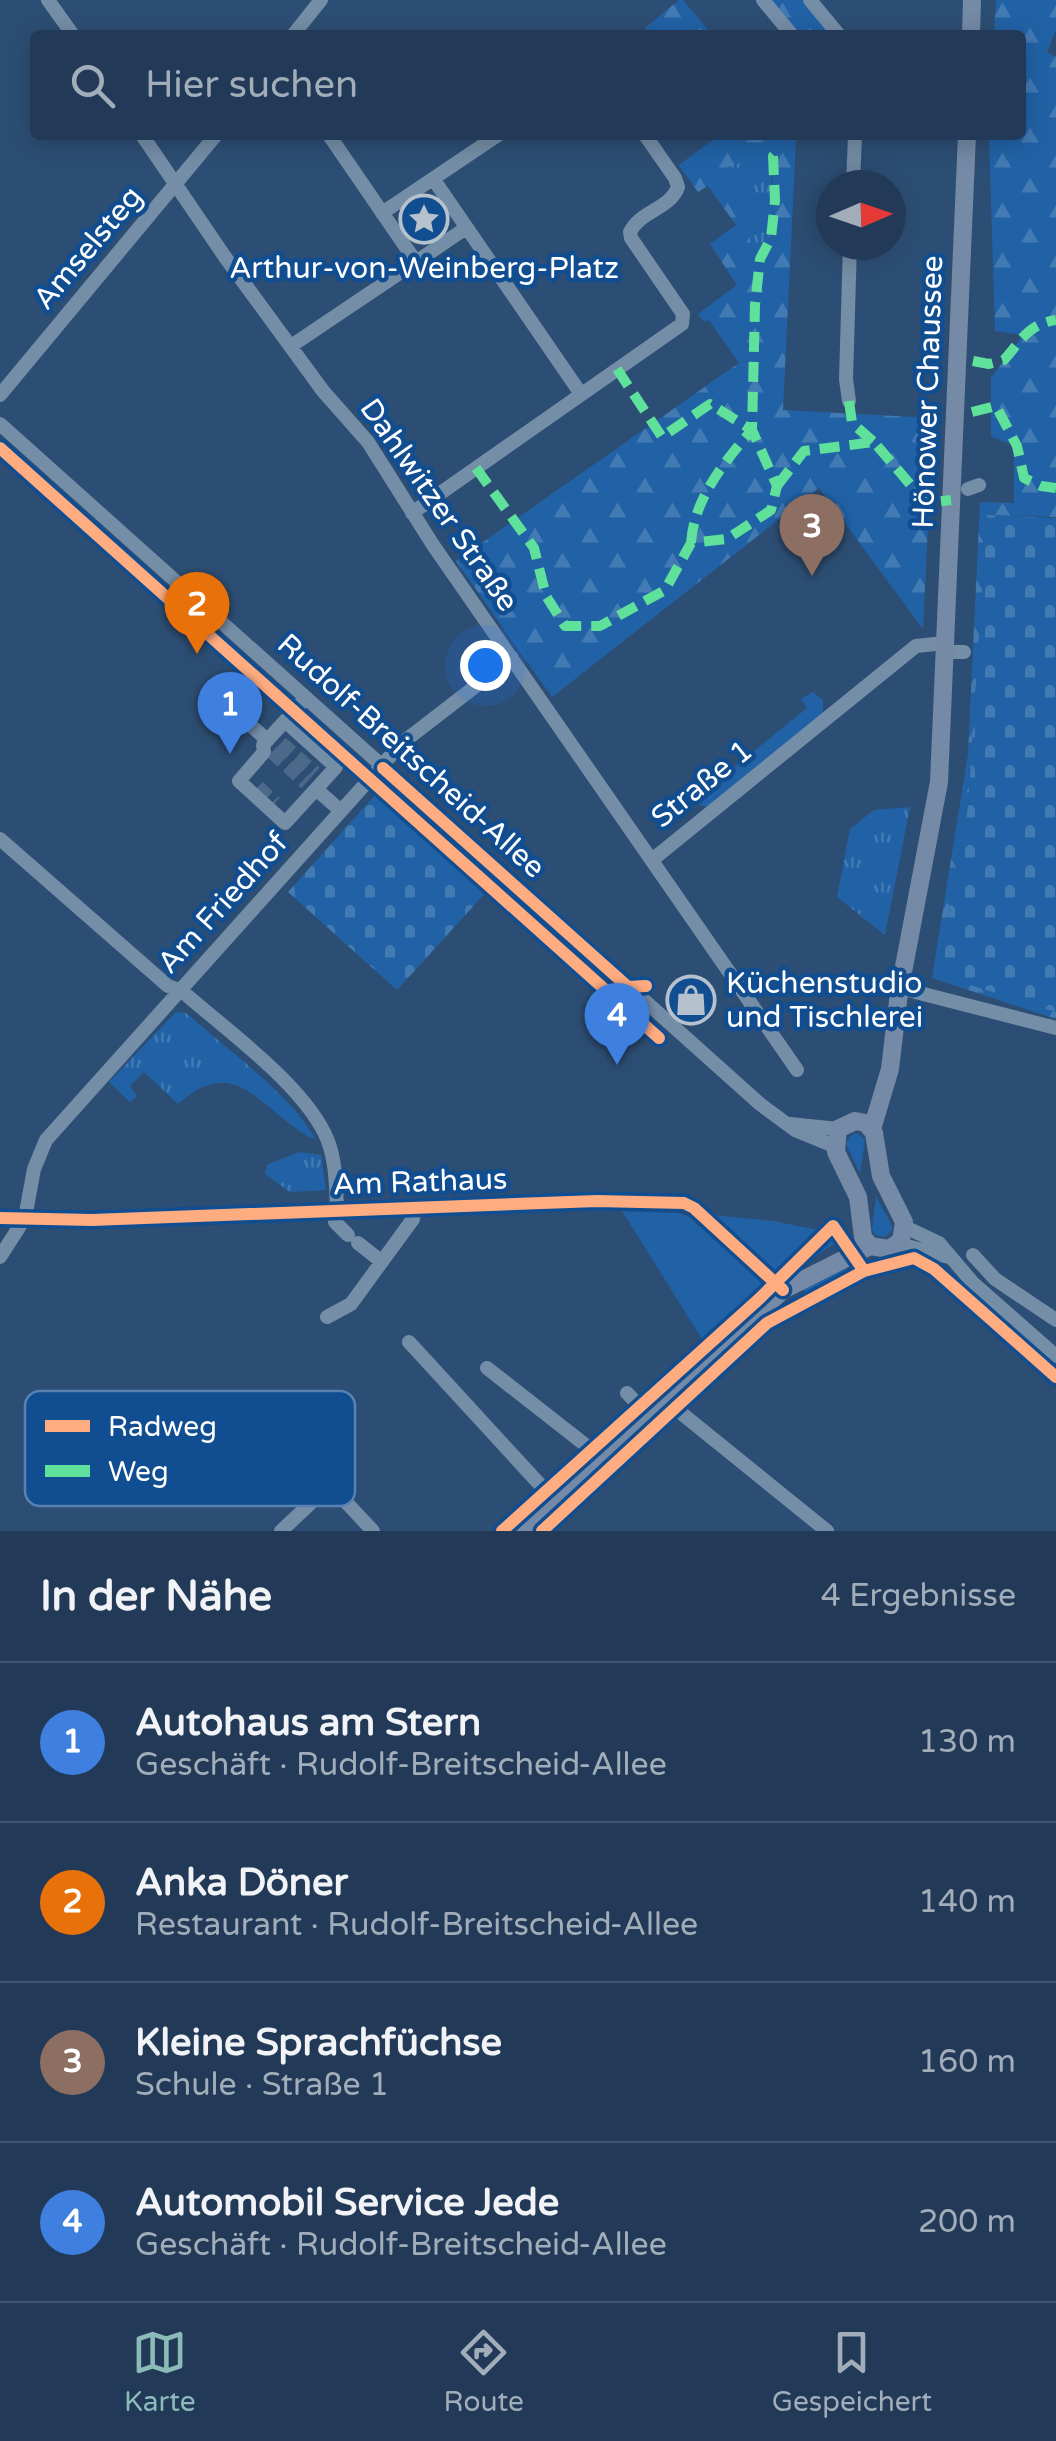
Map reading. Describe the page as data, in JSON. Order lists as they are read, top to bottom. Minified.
{"streets":{"main road":["Hönower Chaussee"],"street":["Amselsteg","Dahlwitzer Straße","Rudolf-Breitscheid-Allee","Straße 1","Am Friedhof","Am Rathaus"]},"crossings":[["Amselsteg","Dahlwitzer Straße"],["Hönower Chaussee","Straße 1"],["Dahlwitzer Straße","Straße 1"],["Dahlwitzer Straße","Am Friedhof"],["Rudolf-Breitscheid-Allee","Am Friedhof"],["Am Friedhof","Am Rathaus"]],"places":{"place":["Arthur-von-Weinberg-Platz"],"shop":["Küchenstudio und Tischlerei"]},"legend":["Radweg","Weg"],"north":"right","page":{"search":"Hier suchen","pins":["3","2","1","4"],"heading":["In der Nähe","4 Ergebnisse"],"list":[{"mark":"1","name":"Autohaus am Stern","note":"Geschäft · Rudolf-Breitscheid-Allee","value":"130 m"},{"mark":"2","name":"Anka Döner","note":"Restaurant · Rudolf-Breitscheid-Allee","value":"140 m"},{"mark":"3","name":"Kleine Sprachfüchse","note":"Schule · Straße 1","value":"160 m"},{"mark":"4","name":"Automobil Service Jede","note":"Geschäft · Rudolf-Breitscheid-Allee","value":"200 m"}],"nav":["Karte","Route","Gespeichert"]}}
